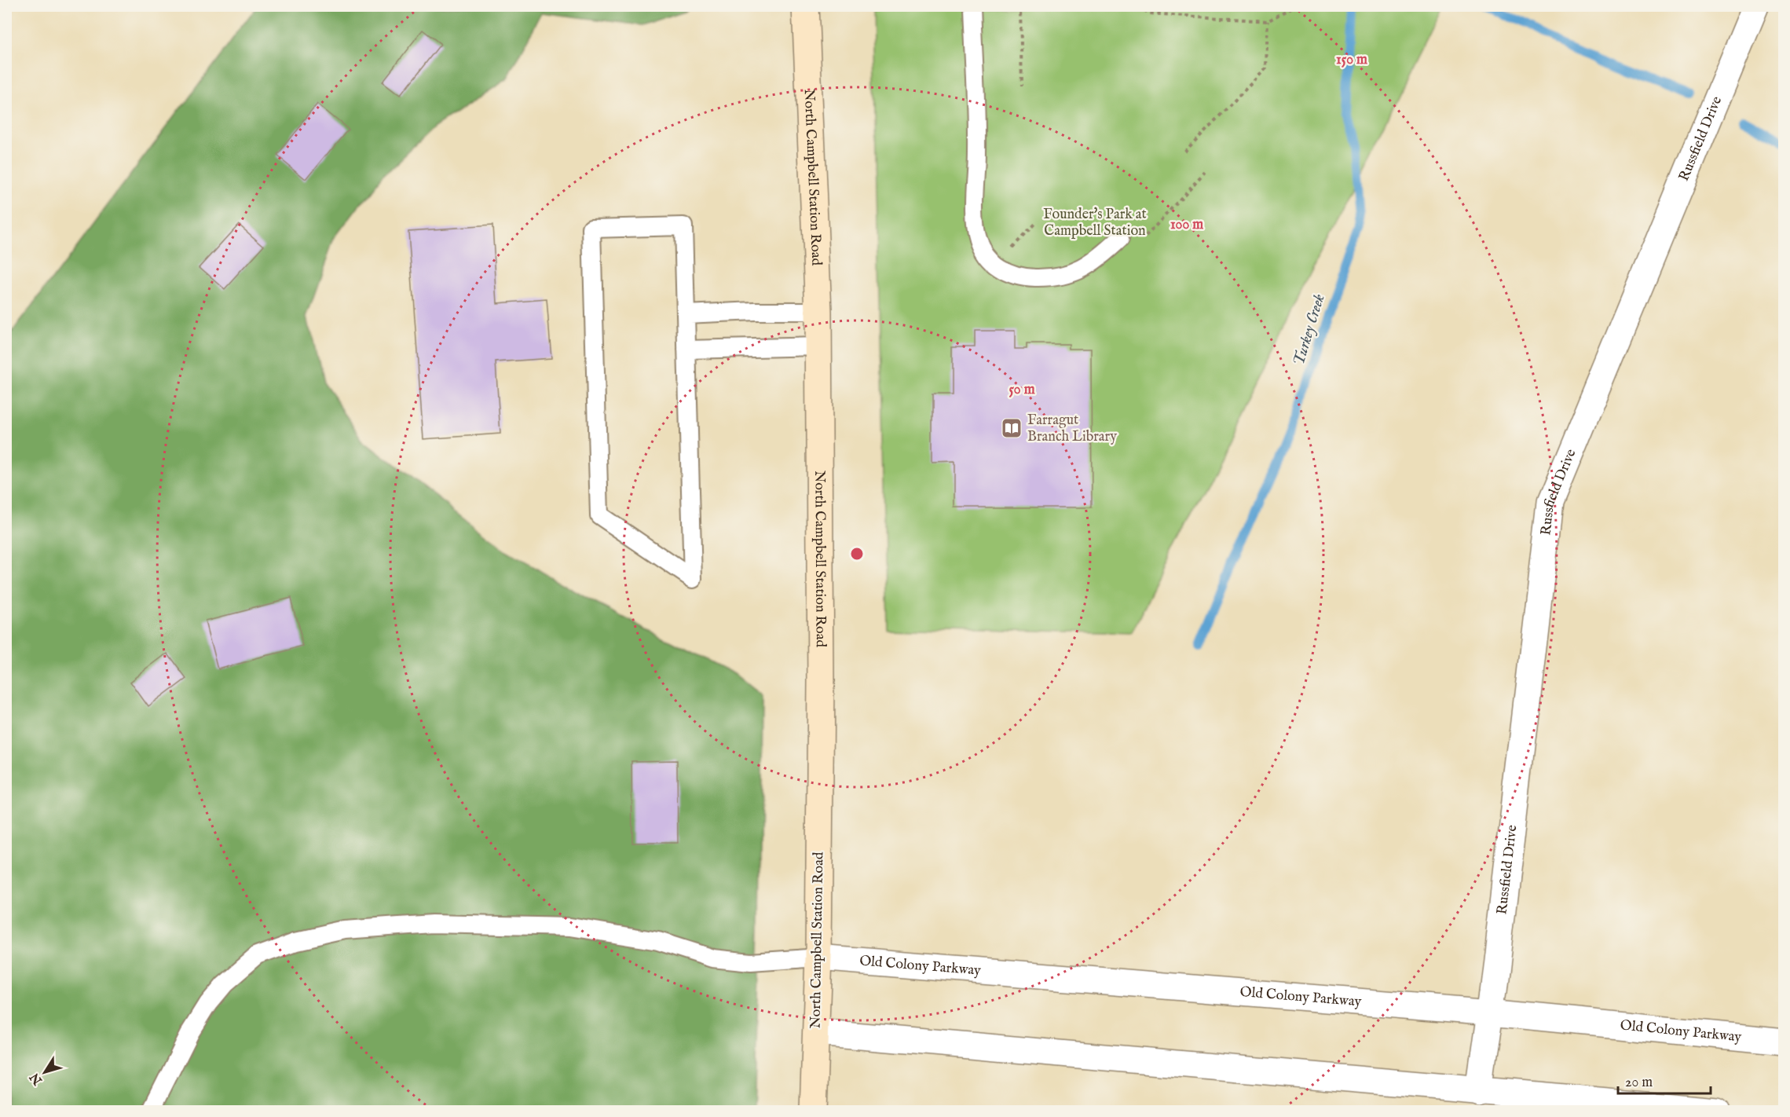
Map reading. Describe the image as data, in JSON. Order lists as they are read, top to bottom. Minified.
{"streets":{"main road":["North Campbell Station Road"],"street":["Russfield Drive","Old Colony Parkway"]},"crossings":[["Russfield Drive","Old Colony Parkway"],["North Campbell Station Road","Old Colony Parkway"]],"water":["Turkey Creek"],"parks":["Founder's Park at Campbell Station"],"places":{"library":["Farragut Branch Library"]},"scale_bar":"20 m","north":"bottom left","rings":["150 m","100 m","50 m"]}
